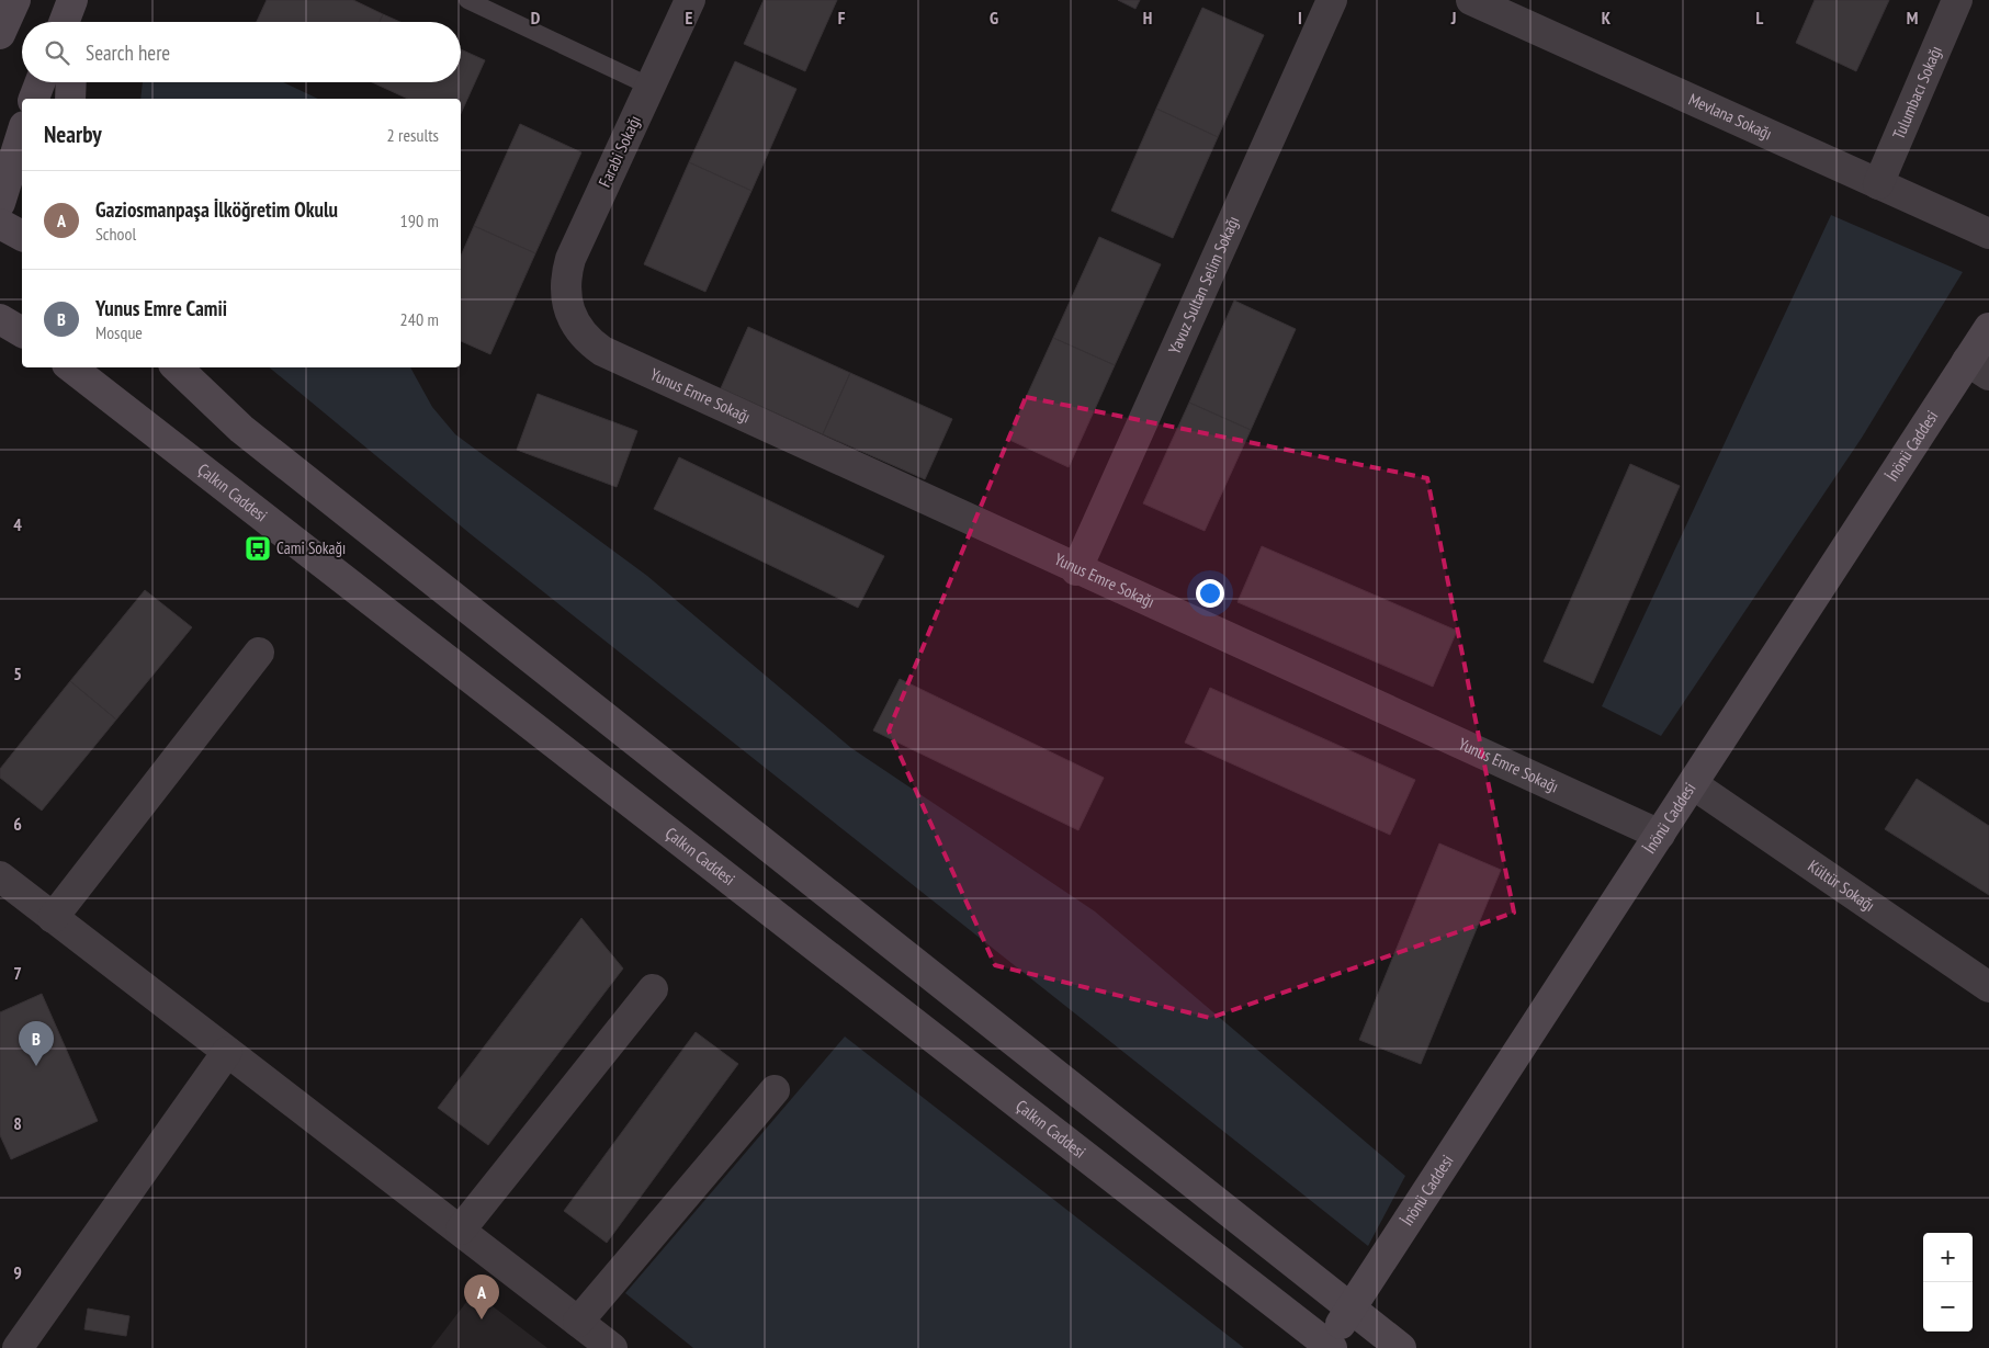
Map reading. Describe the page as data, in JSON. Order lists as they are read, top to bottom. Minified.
{"streets":{"main road":["İnönü Caddesi","Çalkın Caddesi"],"street":["Tulumbacı Sokağı","Mevlana Sokağı","Farabi Sokağı","Yavuz Sultan Selim Sokağı","Yunus Emre Sokağı","Kültür Sokağı"]},"crossings":[["Tulumbacı Sokağı","Mevlana Sokağı"],["Farabi Sokağı","Yunus Emre Sokağı"],["Yavuz Sultan Selim Sokağı","Yunus Emre Sokağı"],["Yunus Emre Sokağı","İnönü Caddesi"],["İnönü Caddesi","Çalkın Caddesi"],["İnönü Caddesi","Kültür Sokağı"]],"places":{"bus stop":["Cami Sokağı"]},"page":{"search":"Search here","heading":["Nearby","2 results"],"list":[{"mark":"A","name":"Gaziosmanpaşa İlköğretim Okulu","note":"School","value":"190 m"},{"mark":"B","name":"Yunus Emre Camii","note":"Mosque","value":"240 m"}],"pins":["B","A"],"map_buttons":["+","−"]},"grid":{"columns":["D","E","F","G","H","I","J","K","L","M"],"rows":["4","5","6","7","8","9"]}}
